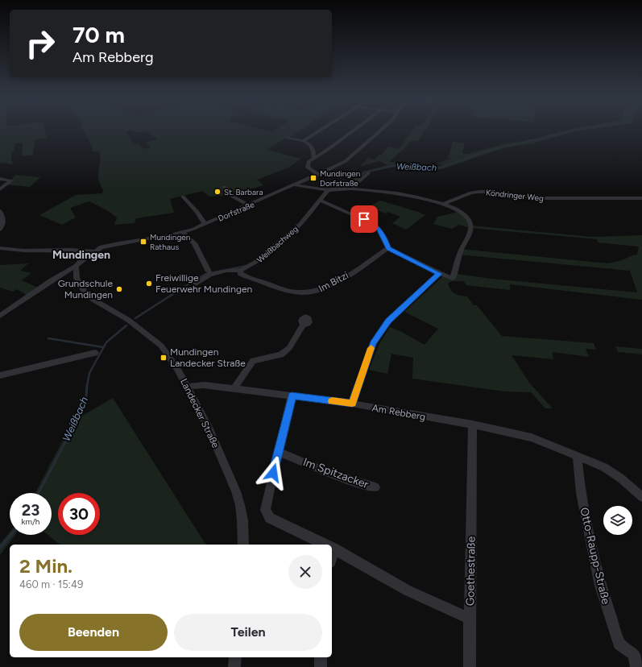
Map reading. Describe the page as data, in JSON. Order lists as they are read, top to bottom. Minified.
{"streets":{"street":["Köndringer Weg","Dorfstraße","Weißbachweg","Im Bitzi","Am Rebberg","Landecker Straße","Im Spitzacker","Otto-Raupp-Straße","Goethestraße"]},"crossings":[["Dorfstraße","Landecker Straße"],["Weißbachweg","Im Bitzi"],["Am Rebberg","Landecker Straße"],["Am Rebberg","Otto-Raupp-Straße"],["Am Rebberg","Goethestraße"],["Im Spitzacker","Goethestraße"]],"districts":["Mundingen"],"water":["Weißbach"],"places":{"transit":["Mundingen Dorfstraße","Mundingen Rathaus","Mundingen Landecker Straße"],"other":["St. Barbara","Freiwillige Feuerwehr Mundingen","Grundschule Mundingen"]},"page":{"turn":["70 m","Am Rebberg"],"speed":"23 km/h","limit":"30","heading":["2 Min.","460 m · 15:49"],"buttons":["Beenden","Teilen"]}}
